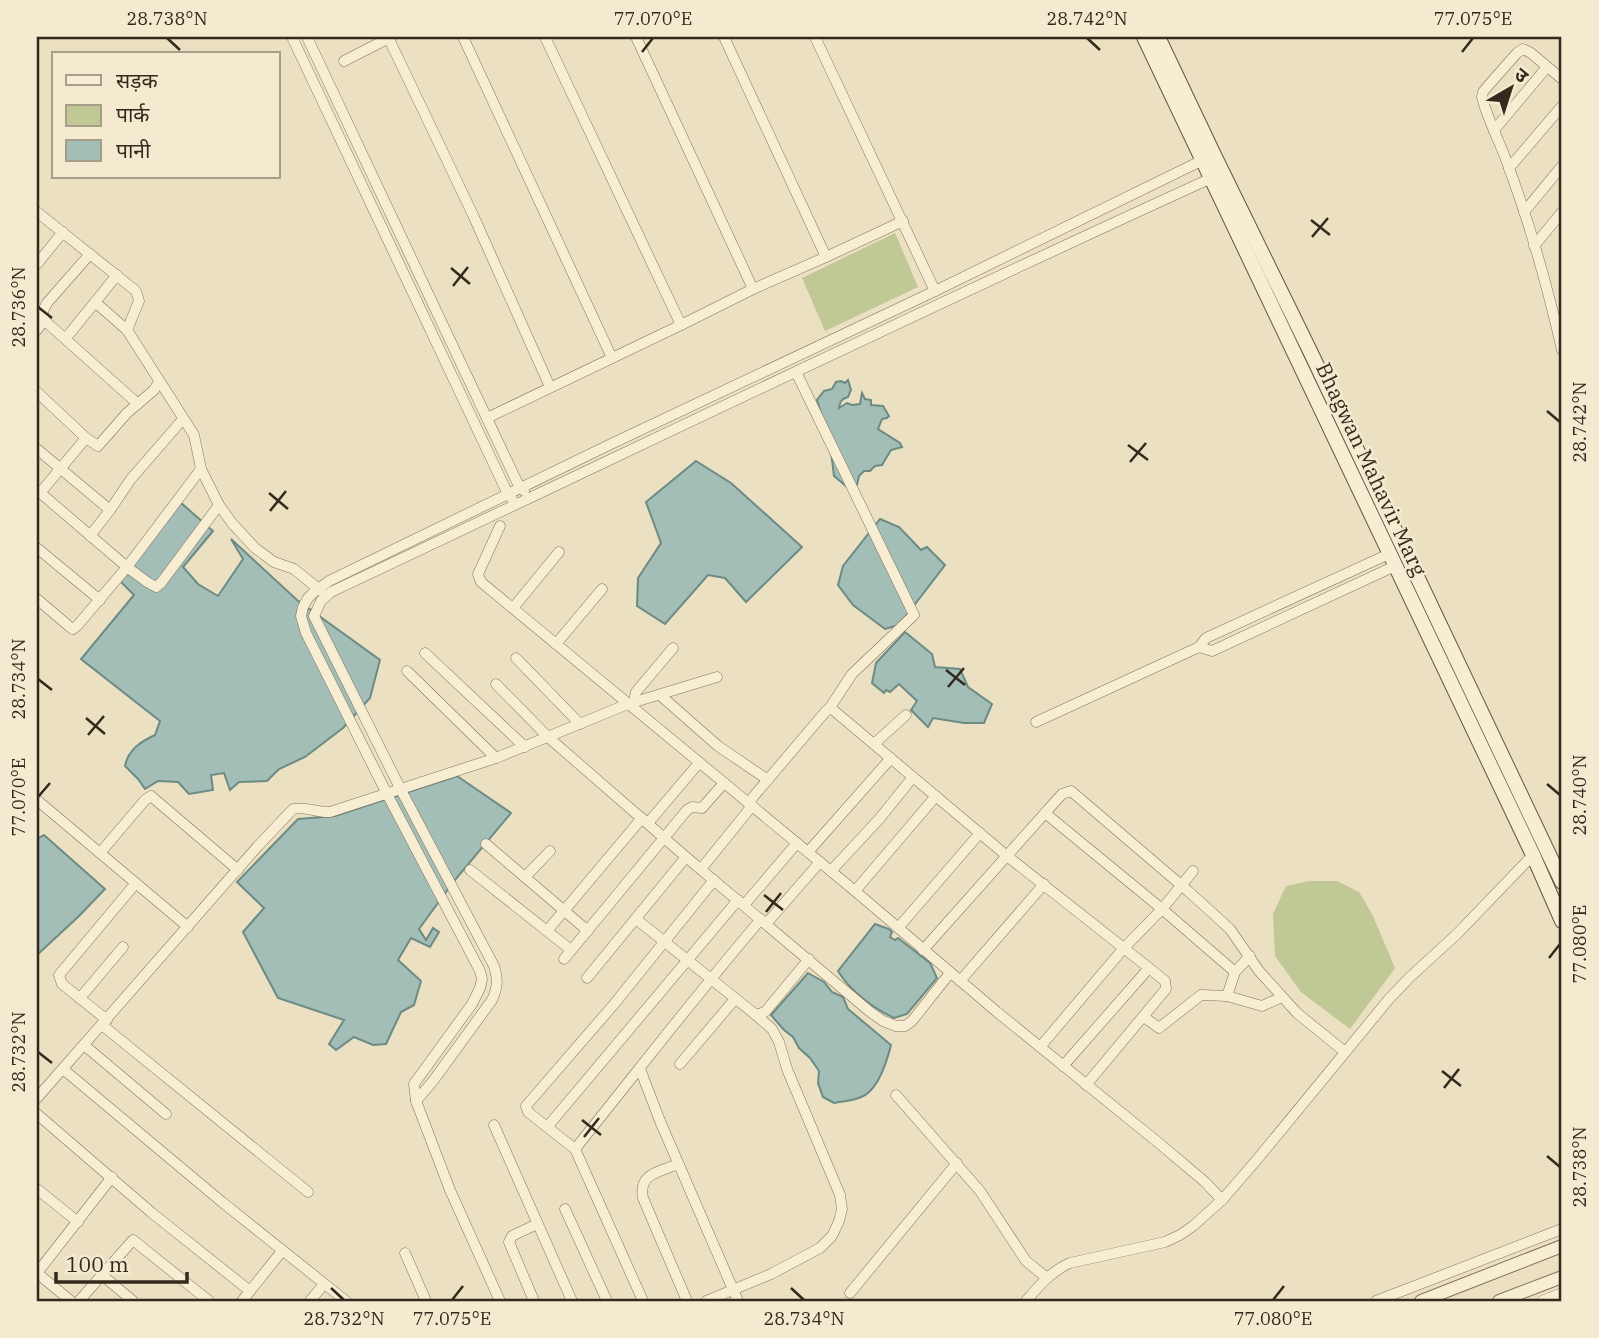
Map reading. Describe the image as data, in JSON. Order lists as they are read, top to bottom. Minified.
{"streets":{"main road":["Bhagwan Mahavir Marg"]},"legend":["सड़क","पार्क","पानी"],"scale_bar":"100 m","north":"top right","coordinates":["28.738°N","77.070°E","28.742°N","77.075°E","28.736°N","28.734°N","28.740°N","77.080°E","28.732°N"]}
